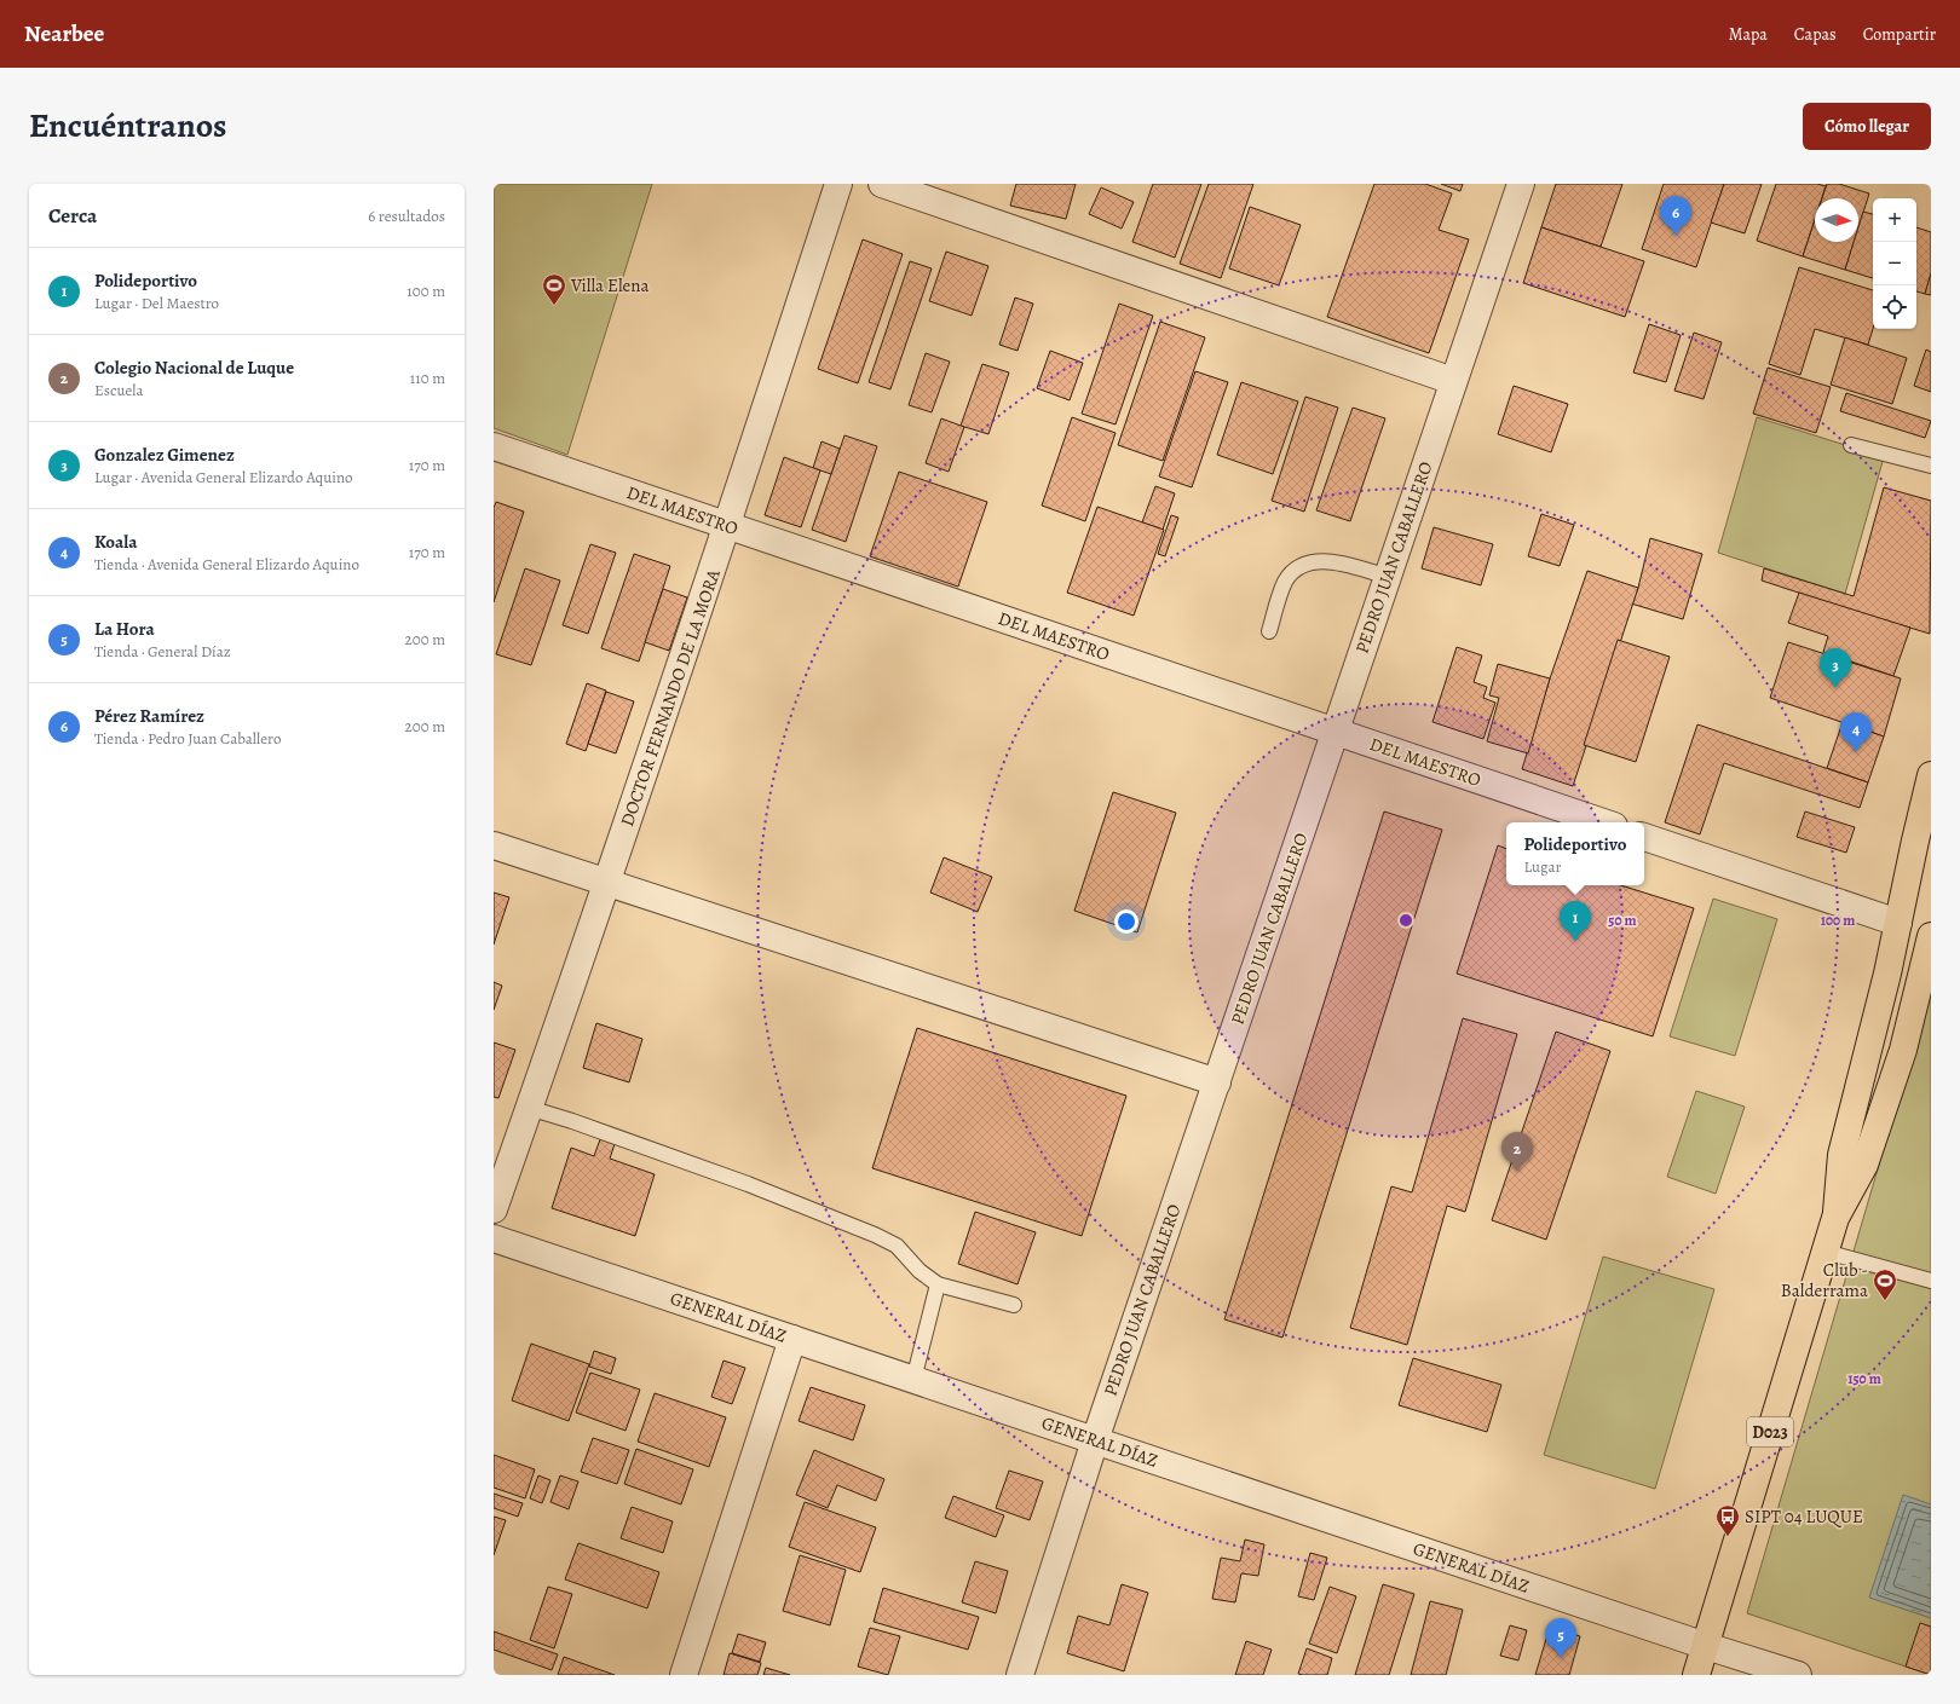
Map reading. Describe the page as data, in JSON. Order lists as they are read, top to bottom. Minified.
{"streets":{"main road":["D023"],"street":["DEL MAESTRO","PEDRO JUAN CABALLERO","DOCTOR FERNANDO DE LA MORA","GENERAL DÍAZ"]},"crossings":[["DEL MAESTRO","PEDRO JUAN CABALLERO"],["DEL MAESTRO","DOCTOR FERNANDO DE LA MORA"],["PEDRO JUAN CABALLERO","GENERAL DÍAZ"],["GENERAL DÍAZ","D023"]],"places":{"sports":["Villa Elena","Club - Balderrama"],"bus stop":["SIPT 04 LUQUE"]},"north":"right","page":{"header":"Nearbee","nav":["Mapa","Capas","Compartir"],"title":"Encuéntranos","buttons":"Cómo llegar","heading":["Cerca","6 resultados"],"pins":["6","3","4","1","2","5"],"map_buttons":["+","−"],"list":[{"mark":"1","name":"Polideportivo","note":"Lugar · Del Maestro","value":"100 m"},{"mark":"2","name":"Colegio Nacional de Luque","note":"Escuela","value":"110 m"},{"mark":"3","name":"Gonzalez Gimenez","note":"Lugar · Avenida General Elizardo Aquino","value":"170 m"},{"mark":"4","name":"Koala","note":"Tienda · Avenida General Elizardo Aquino","value":"170 m"},{"mark":"5","name":"La Hora","note":"Tienda · General Díaz","value":"200 m"},{"mark":"6","name":"Pérez Ramírez","note":"Tienda · Pedro Juan Caballero","value":"200 m"}],"popup":["Polideportivo","Lugar"]},"rings":["50 m","100 m","150 m"]}
